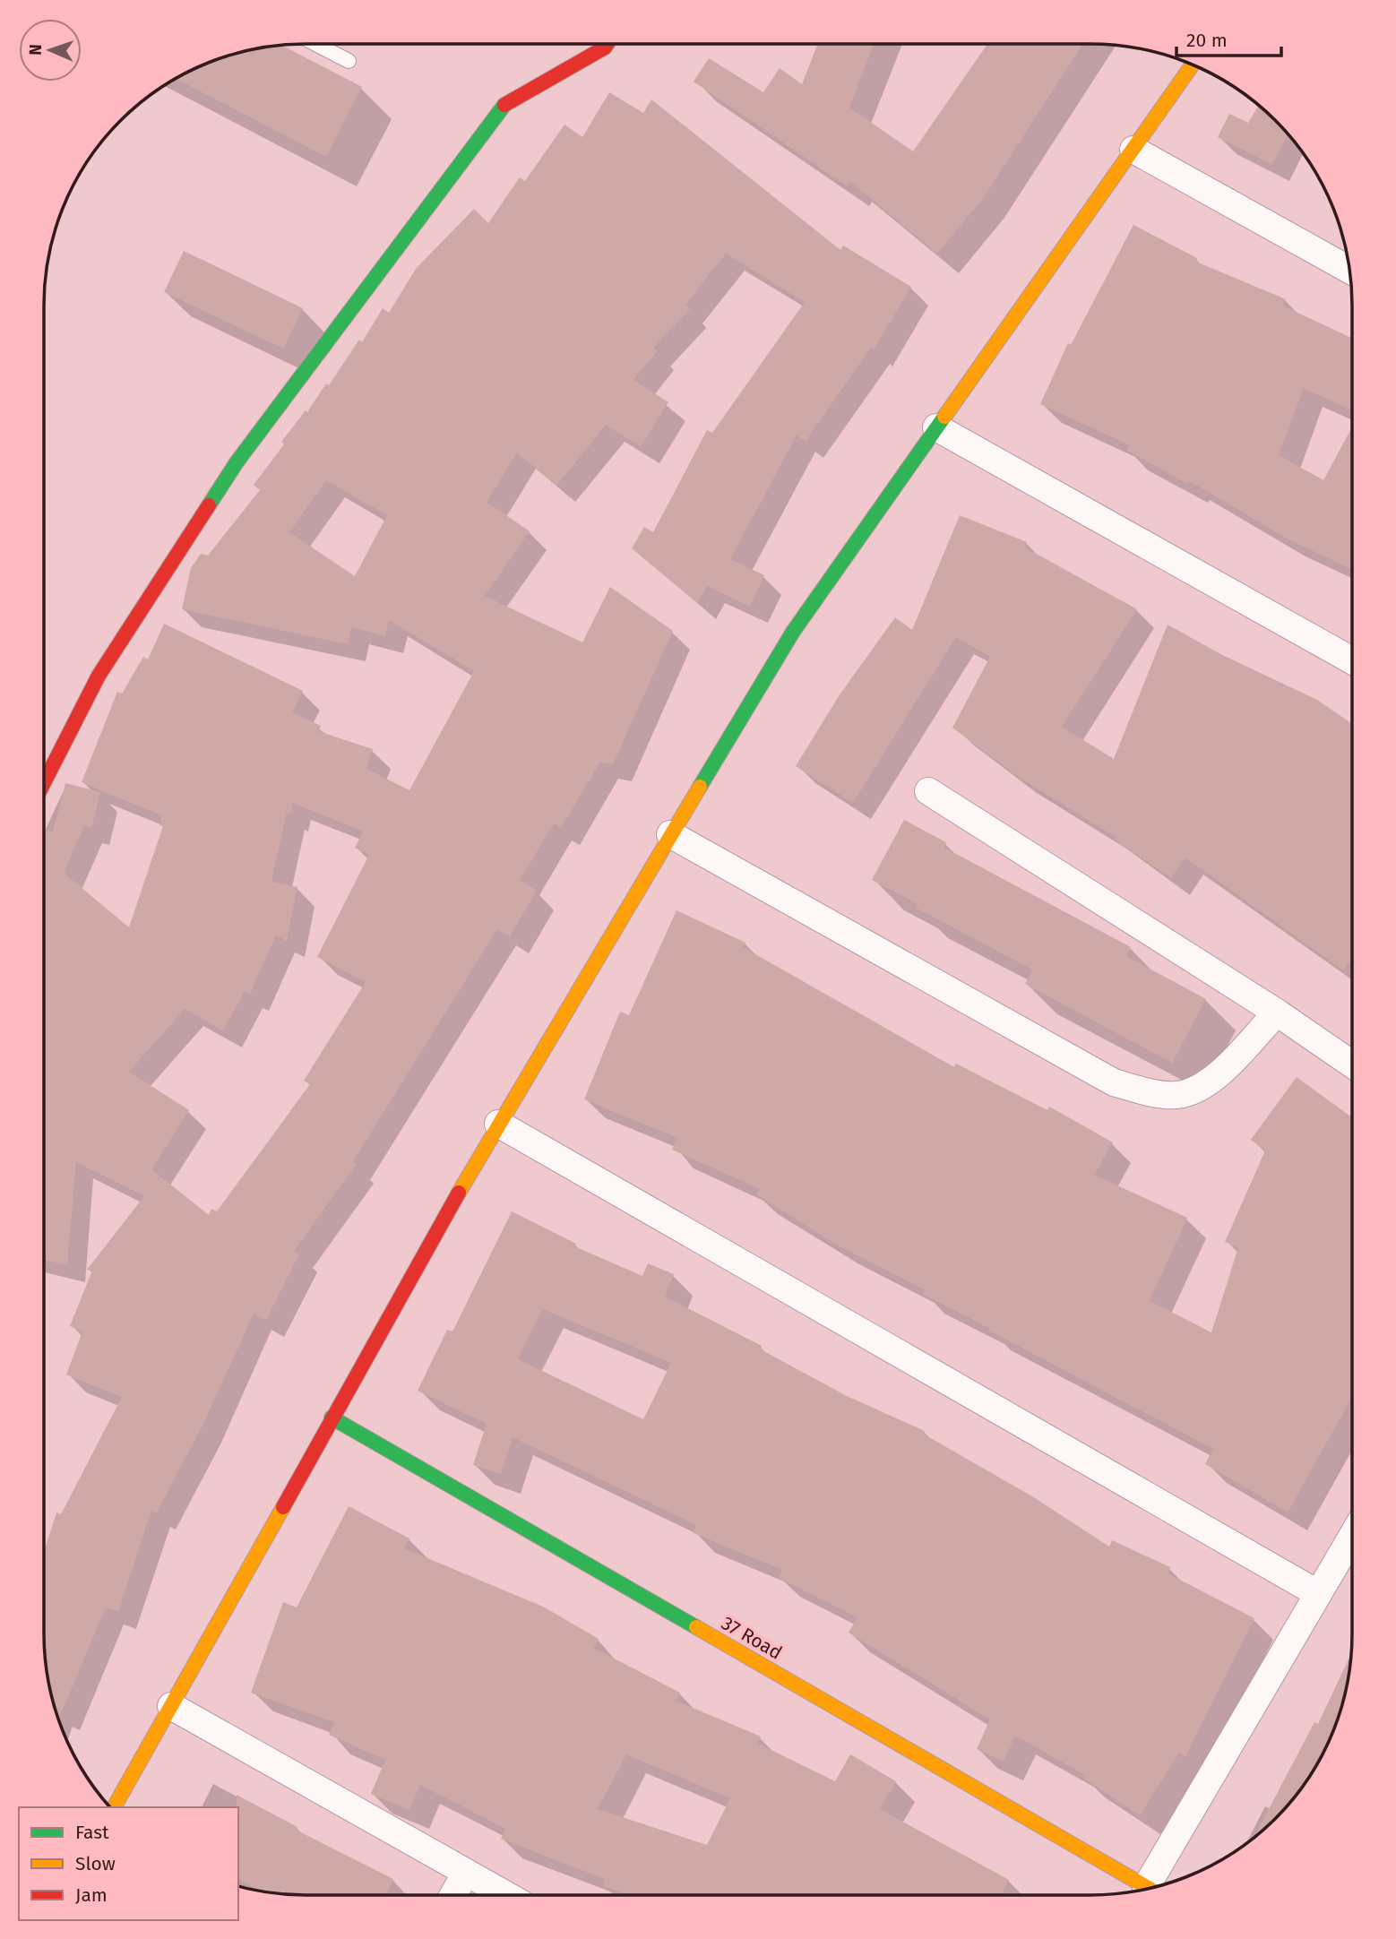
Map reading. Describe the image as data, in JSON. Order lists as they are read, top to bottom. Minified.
{"streets":{"street":["37 Road"]},"legend":["Fast","Slow","Jam"],"scale_bar":"20 m","north":"left"}
